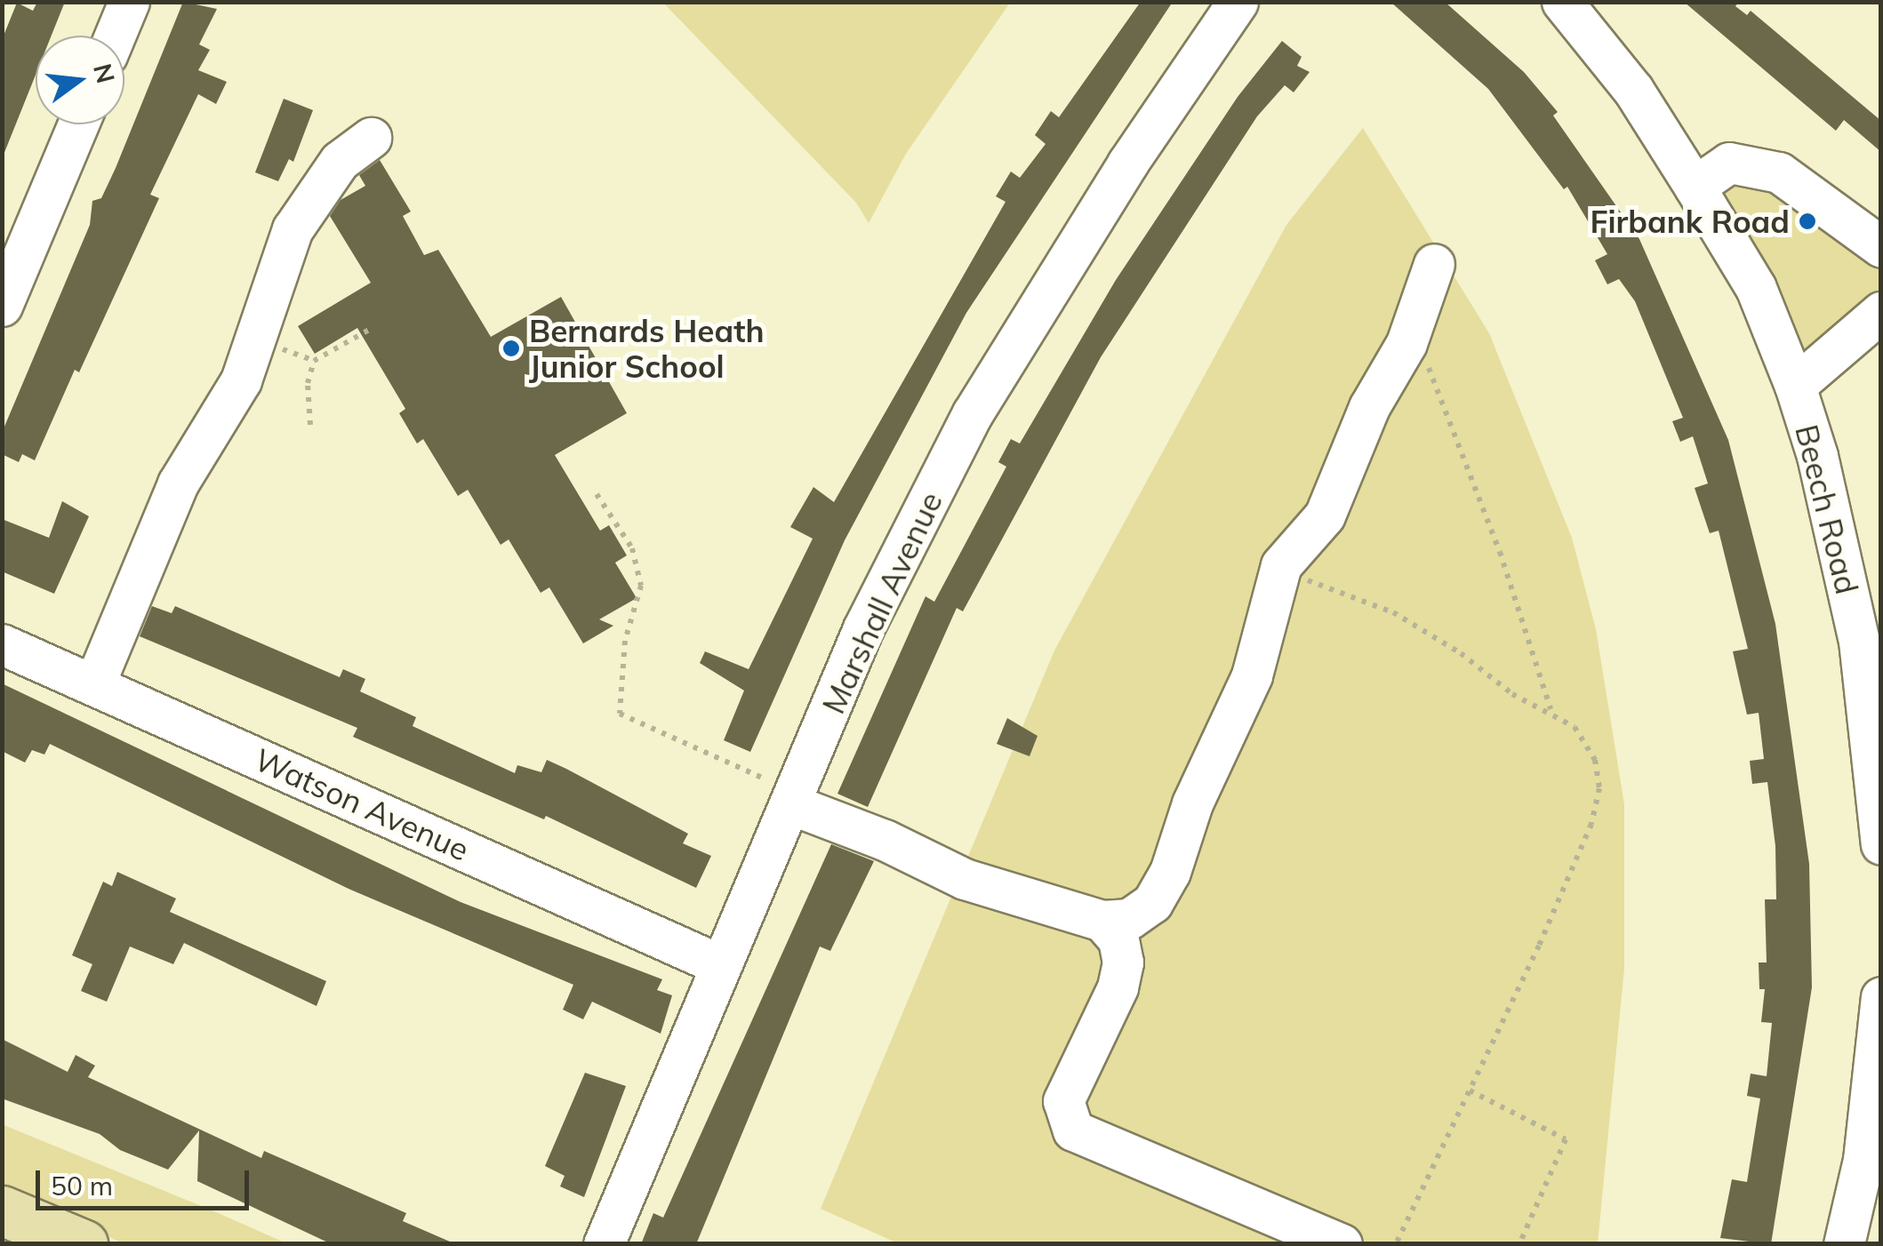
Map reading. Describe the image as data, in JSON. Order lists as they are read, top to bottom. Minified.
{"streets":{"street":["Beech Road","Marshall Avenue","Watson Avenue"]},"crossings":[["Marshall Avenue","Watson Avenue"]],"places":["Firbank Road","Bernards Heath Junior School"],"scale_bar":"50 m","north":"right"}
